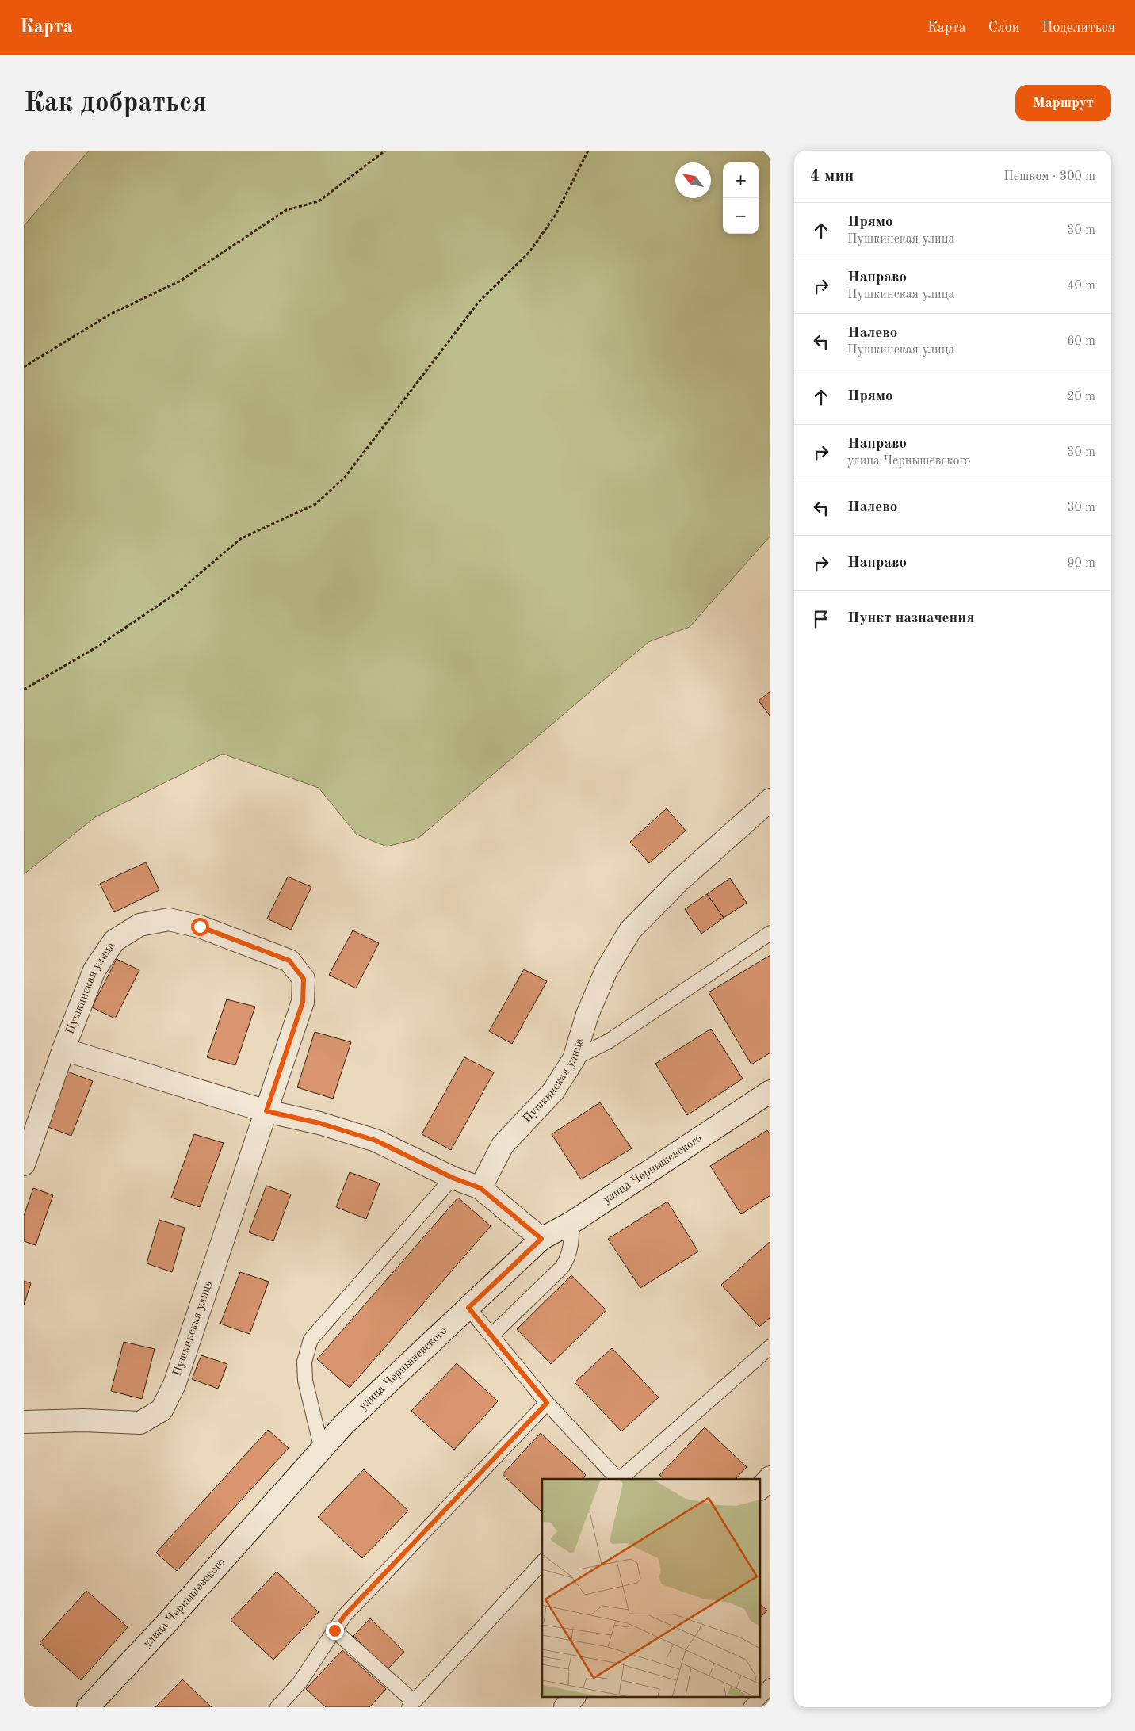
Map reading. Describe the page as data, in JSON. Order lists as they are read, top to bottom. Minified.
{"streets":{"street":["Пушкинская улица","улица Чернышевского"]},"north":"top left","page":{"header":"Карта","nav":["Карта","Слои","Поделиться"],"buttons":"Маршрут","title":"Как добраться","heading":["4 мин","Пешком · 300 m"],"map_buttons":["+","−"],"list":[["Прямо","Пушкинская улица","30 m"],["Направо","Пушкинская улица","40 m"],["Налево","Пушкинская улица","60 m"],["Прямо","20 m"],["Направо","улица Чернышевского","30 m"],["Налево","30 m"],["Направо","90 m"],"Пункт назначения"]}}
